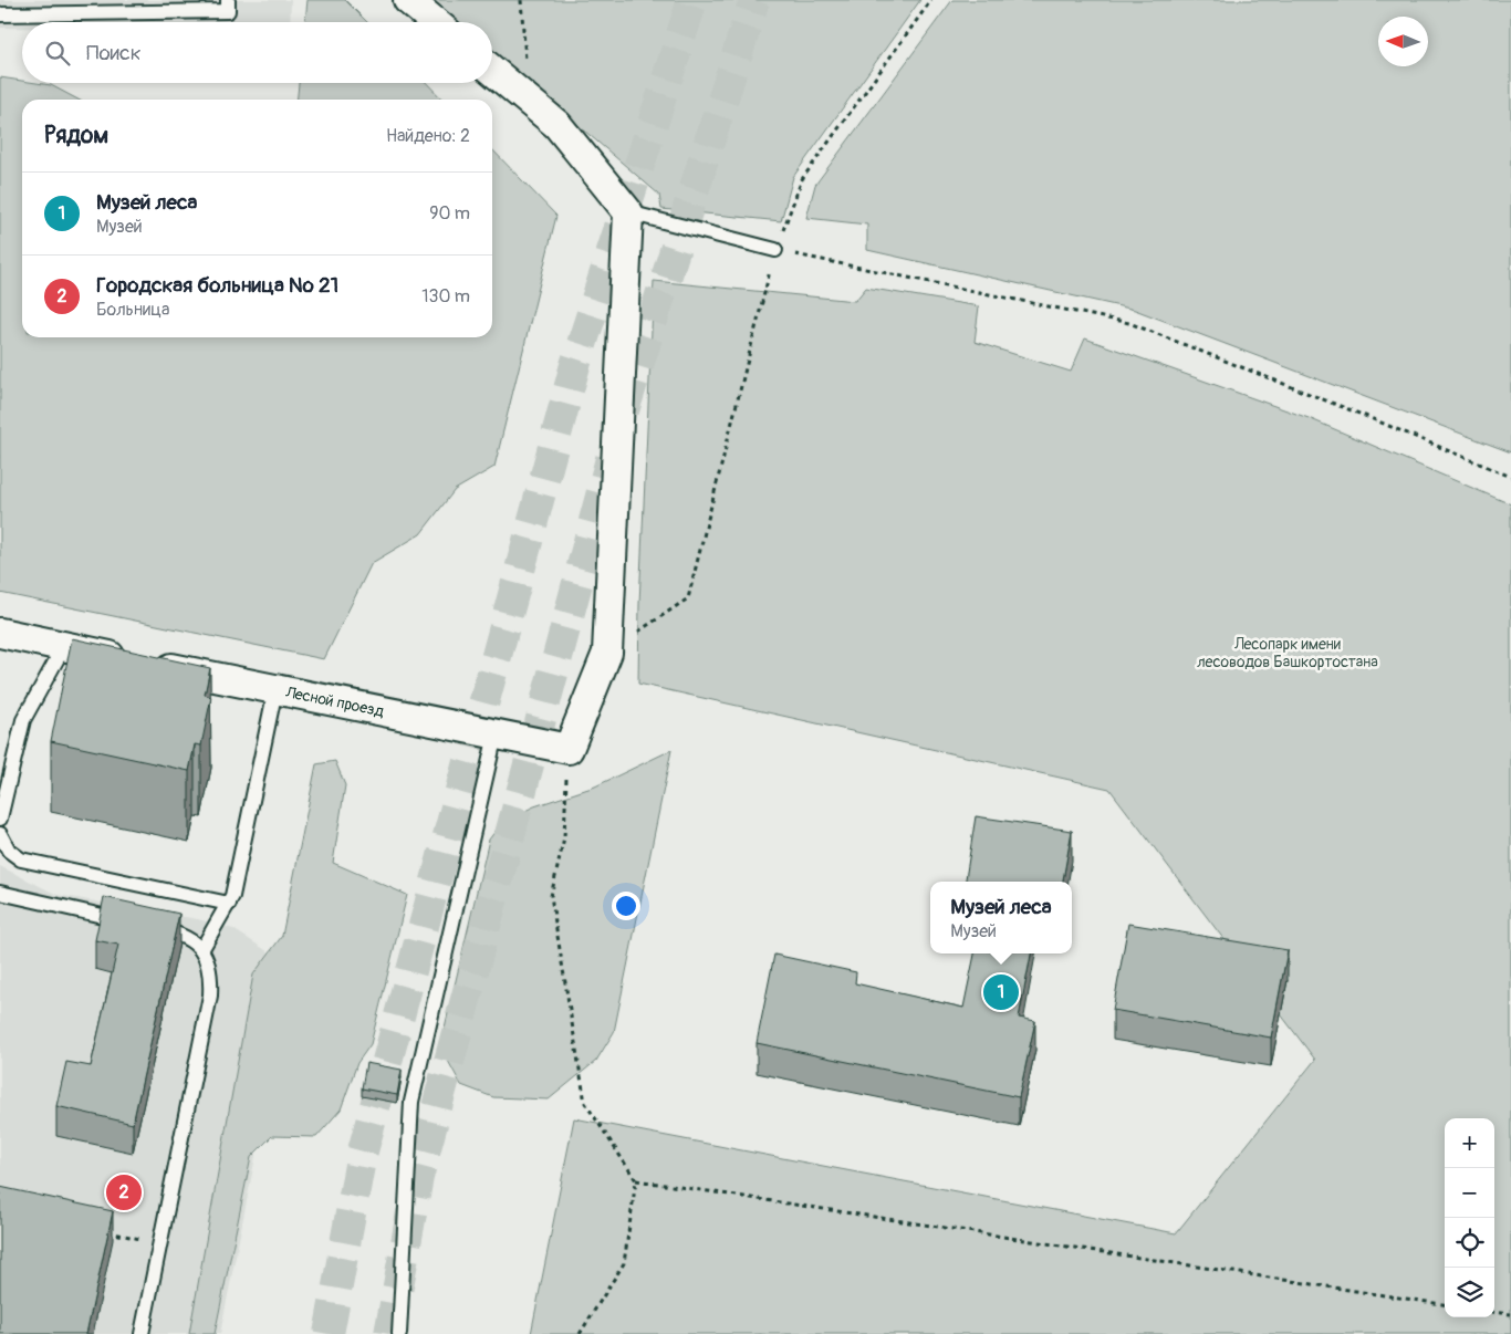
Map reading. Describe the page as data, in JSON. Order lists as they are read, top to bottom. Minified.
{"streets":{"street":["Лесной проезд"]},"parks":["Лесопарк имени лесоводов Башкортостана"],"north":"left","page":{"search":"Поиск","heading":["Рядом","Найдено: 2"],"list":[{"mark":"1","name":"Музей леса","note":"Музей","value":"90 m"},{"mark":"2","name":"Городская больница № 21","note":"Больница","value":"130 m"}],"popup":["Музей леса","Музей"],"pins":["1","2"],"map_buttons":["+","−"]}}
